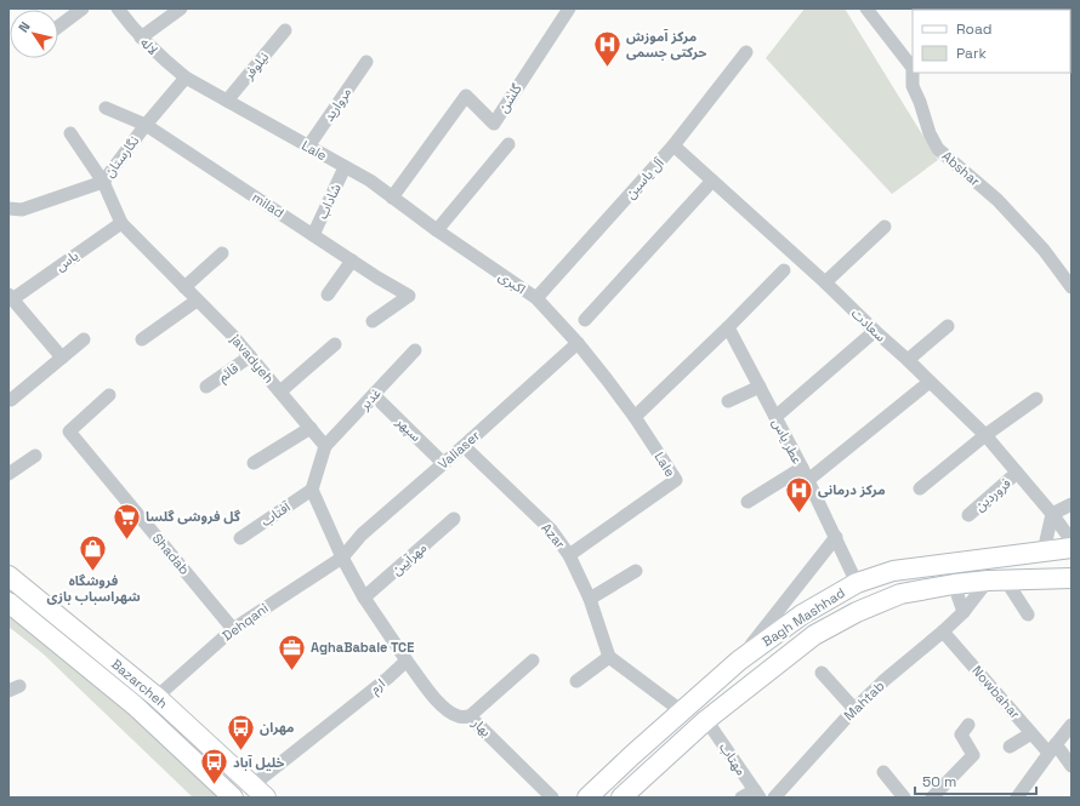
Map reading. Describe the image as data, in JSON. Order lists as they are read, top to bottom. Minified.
{"streets":{"main road":["Bagh Mashhad","Bazarcheh"],"street":["لاله","نیلوفر","گلشن","مروارید","Lale","نگارستان","Abshar","آل یاسین","شاداب","milad","یاس","اکبری","سعادت","javadyeh","قائم","غدیر","سپهر","عطر یاس","Valiaser","فروردین","آفتاب","Azar","Shadab","مهرآیین","Dehqani","ارم","Nowbahar","Mahtab","بهار","مهتاب"]},"crossings":[["لاله","Lale"],["لاله","نگارستان"],["نیلوفر","Lale"],["گلشن","Lale"],["مروارید","Lale"],["Lale","نگارستان"],["Lale","شاداب"],["Lale","اکبری"],["Lale","Valiaser"],["Lale","Azar"],["نگارستان","milad"],["نگارستان","javadyeh"],["آل یاسین","اکبری"],["آل یاسین","سعادت"],["شاداب","milad"],["یاس","javadyeh"],["اکبری","Valiaser"],["سعادت","فروردین"],["javadyeh","قائم"],["javadyeh","غدیر"],["غدیر","سپهر"],["سپهر","Valiaser"],["عطر یاس","Bagh Mashhad"],["Valiaser","Azar"],["Valiaser","Dehqani"],["Shadab","Dehqani"],["Bagh Mashhad","Mahtab"],["Bagh Mashhad","مهتاب"],["Dehqani","Bazarcheh"],["Bazarcheh","ارم"],["Nowbahar","Mahtab"]],"places":{"hospital":["مرکز آموزش حرکتی جسمی","مرکز درمانی"],"supermarket":["گل فروشی گلسا"],"shop":["فروشگاه شهراسباب بازی"],"office":["AghaBabaie TCE"],"bus stop":["مهران","خلیل آباد"]},"legend":["Road","Park"],"scale_bar":"50 m","north":"top left"}
